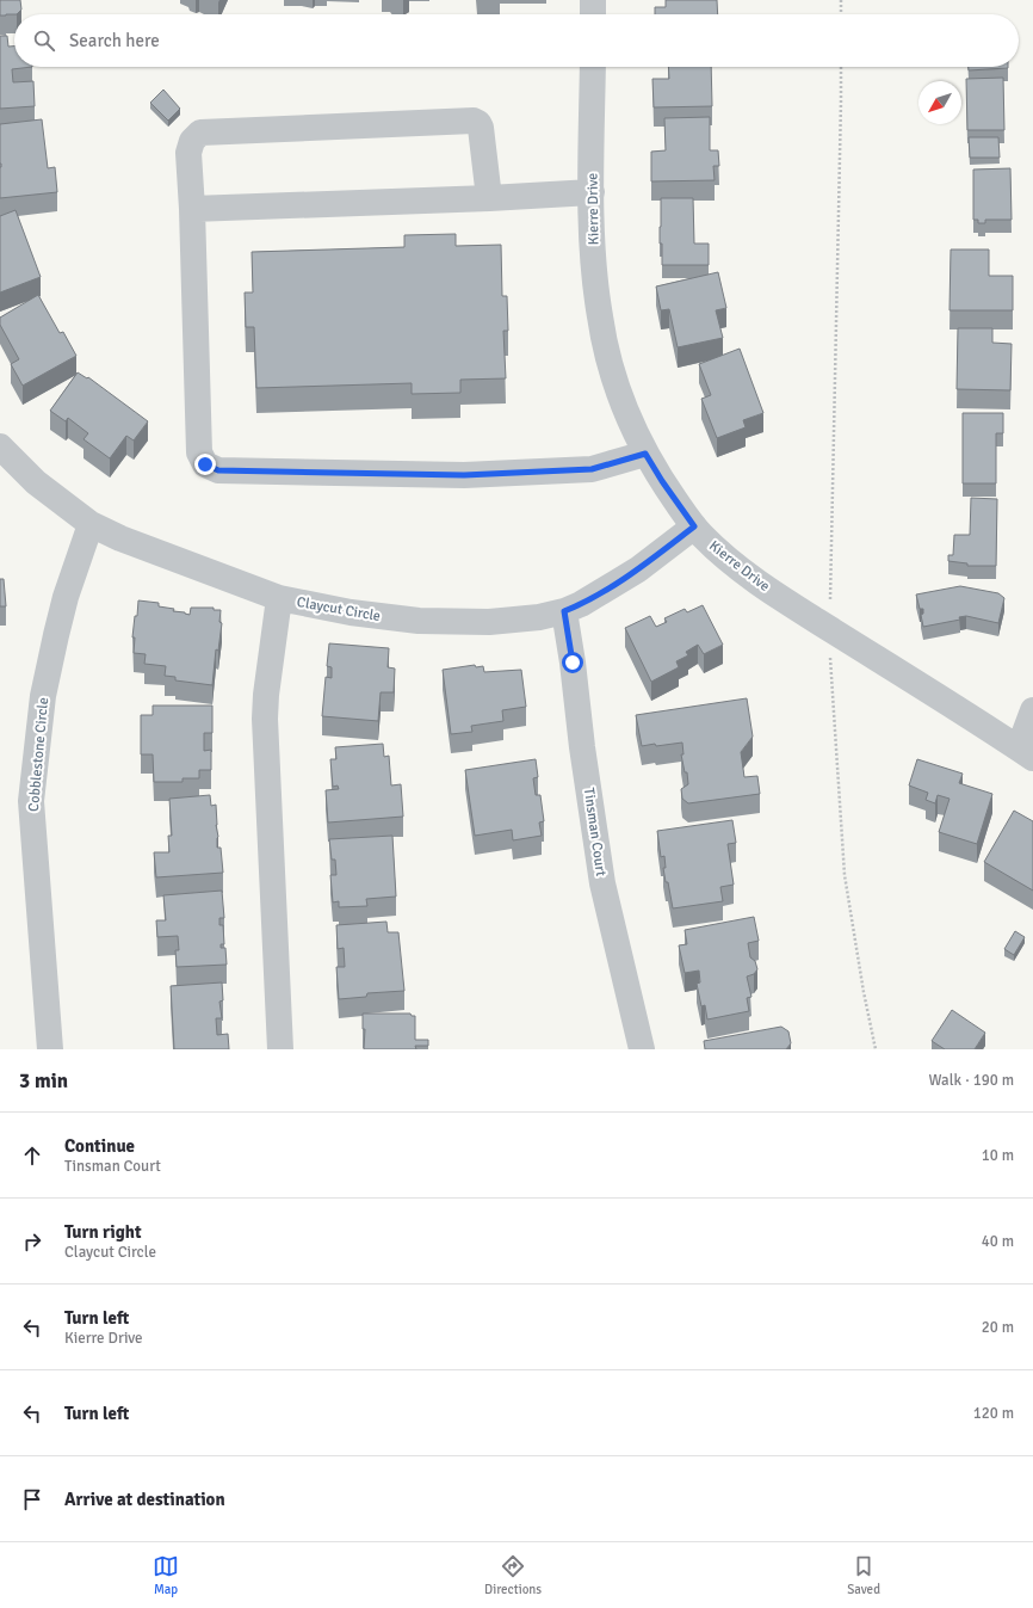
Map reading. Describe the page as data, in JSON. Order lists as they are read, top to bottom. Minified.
{"streets":{"street":["Kierre Drive","Claycut Circle","Cobblestone Circle","Tinsman Court"]},"crossings":[["Kierre Drive","Claycut Circle"],["Claycut Circle","Cobblestone Circle"],["Claycut Circle","Tinsman Court"]],"north":"bottom left","page":{"search":"Search here","heading":["3 min","Walk · 190 m"],"list":[["Continue","Tinsman Court","10 m"],["Turn right","Claycut Circle","40 m"],["Turn left","Kierre Drive","20 m"],["Turn left","120 m"],"Arrive at destination"],"nav":["Map","Directions","Saved"]}}
